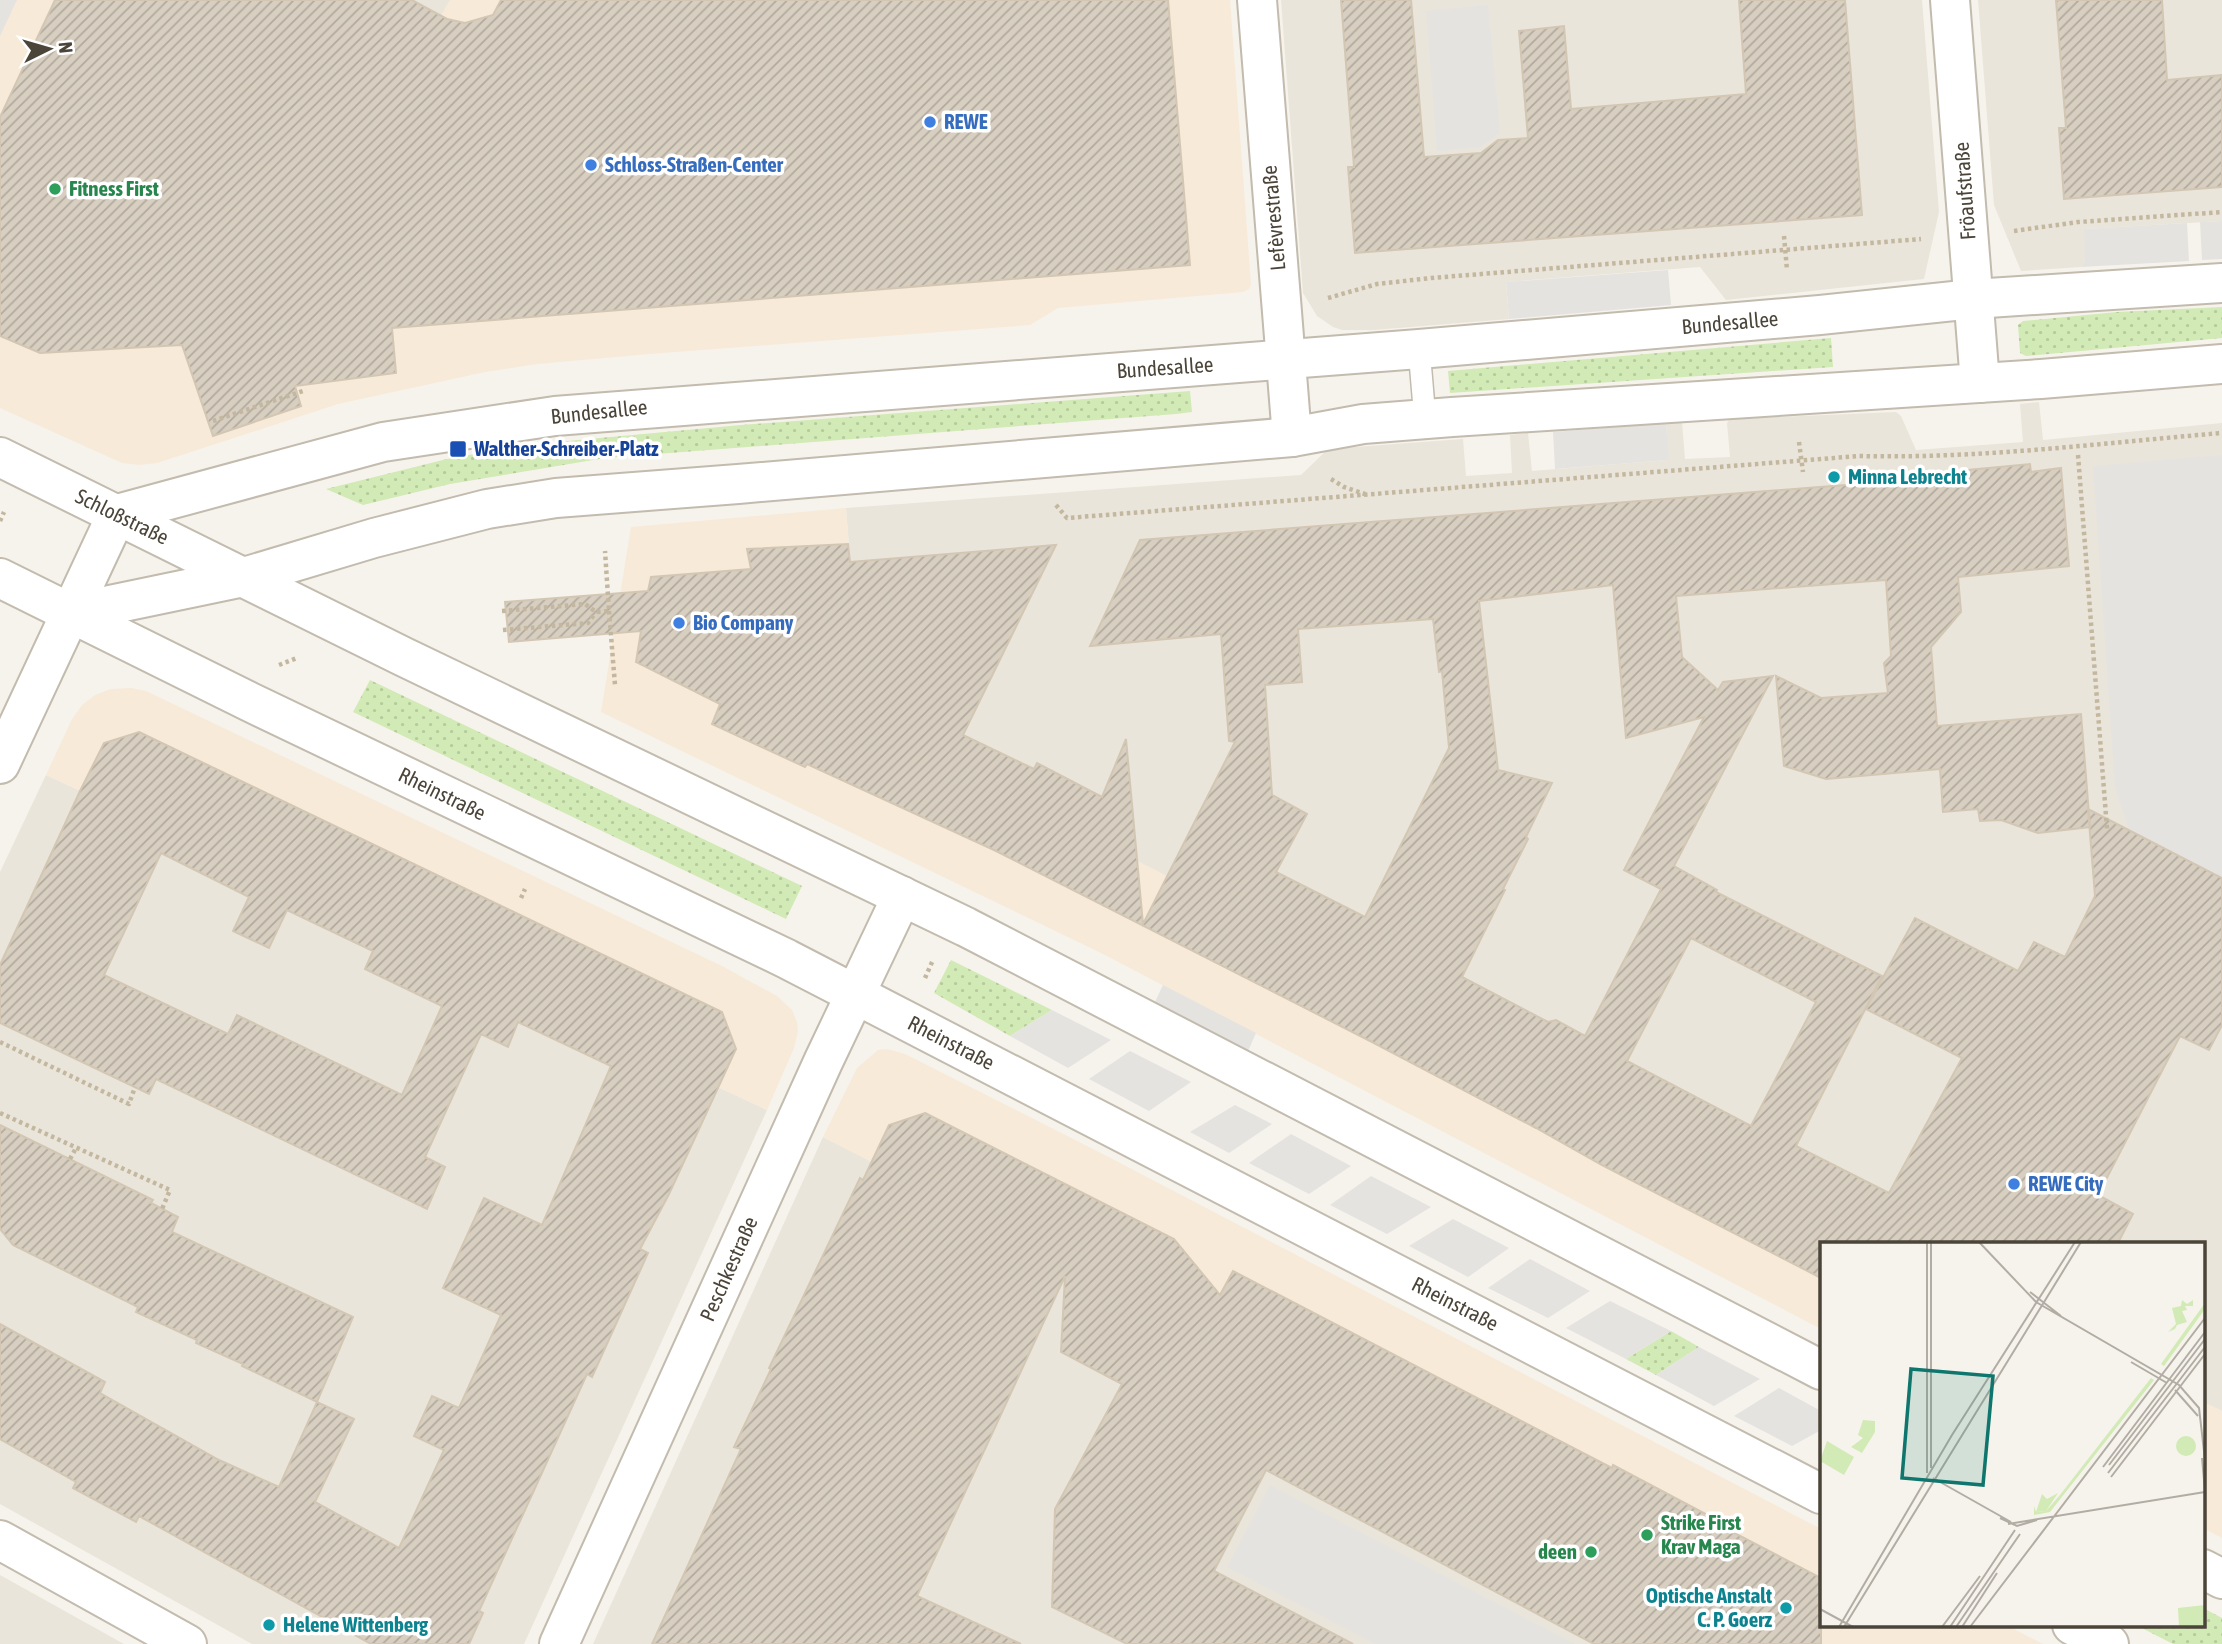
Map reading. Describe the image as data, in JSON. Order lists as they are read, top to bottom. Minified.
{"streets":{"street":["Fröaufstraße","Lefèvrestraße","Bundesallee","Schloßstraße","Rheinstraße","Peschkestraße"]},"crossings":[["Fröaufstraße","Bundesallee"],["Lefèvrestraße","Bundesallee"],["Bundesallee","Schloßstraße"],["Rheinstraße","Peschkestraße"]],"places":{"other":["REWE","Schloss-Straßen-Center","Fitness First","Minna Lebrecht","Bio Company","REWE City","Strike First Krav Maga","deen","Optische Anstalt C. P. Goerz","Helene Wittenberg"],"transit":["Walther-Schreiber-Platz"]},"north":"right"}
